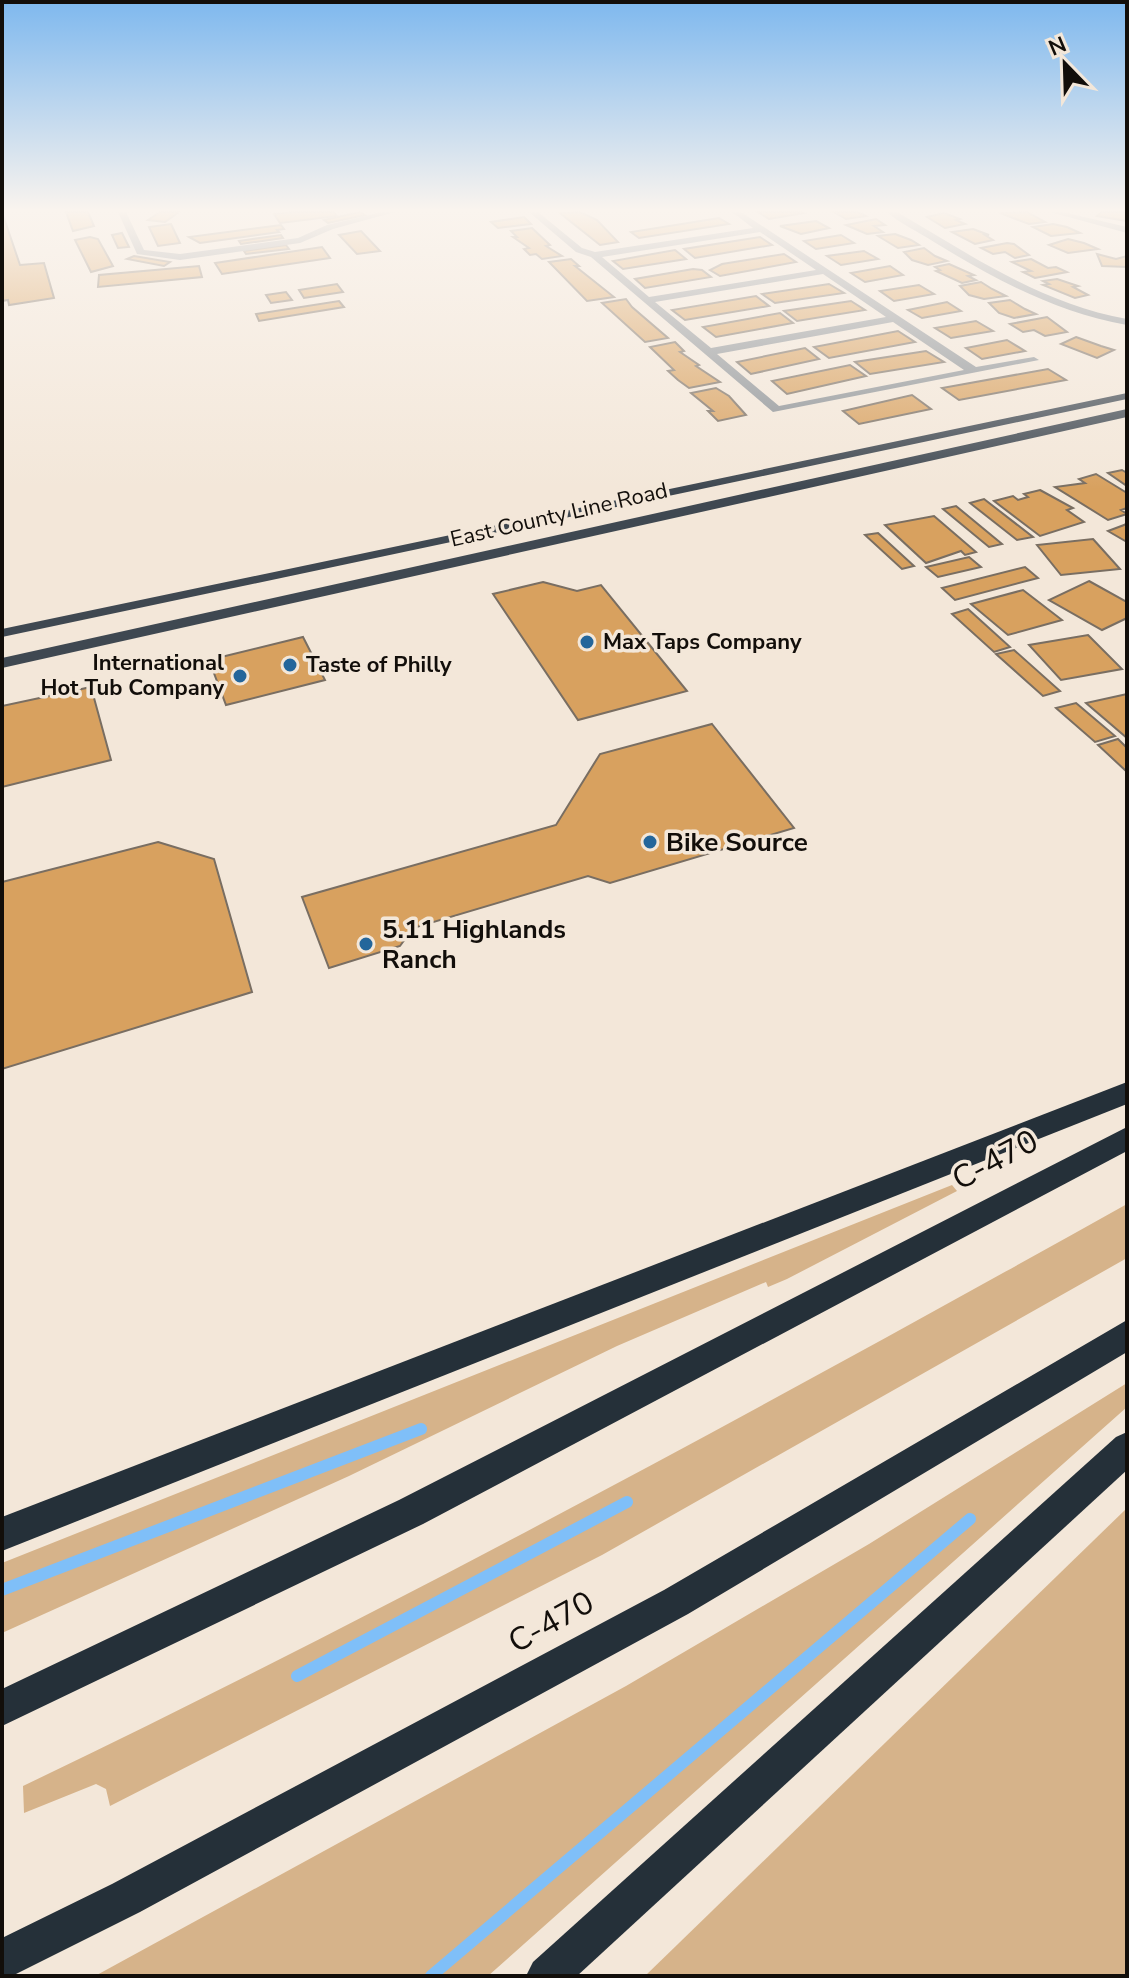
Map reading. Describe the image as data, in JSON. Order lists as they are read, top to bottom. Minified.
{"streets":{"highway":["C-470"],"main road":["East County Line Road"]},"places":["Max Taps Company","Taste of Philly","International Hot Tub Company","Bike Source","5.11 Highlands Ranch"],"north":"top left"}
